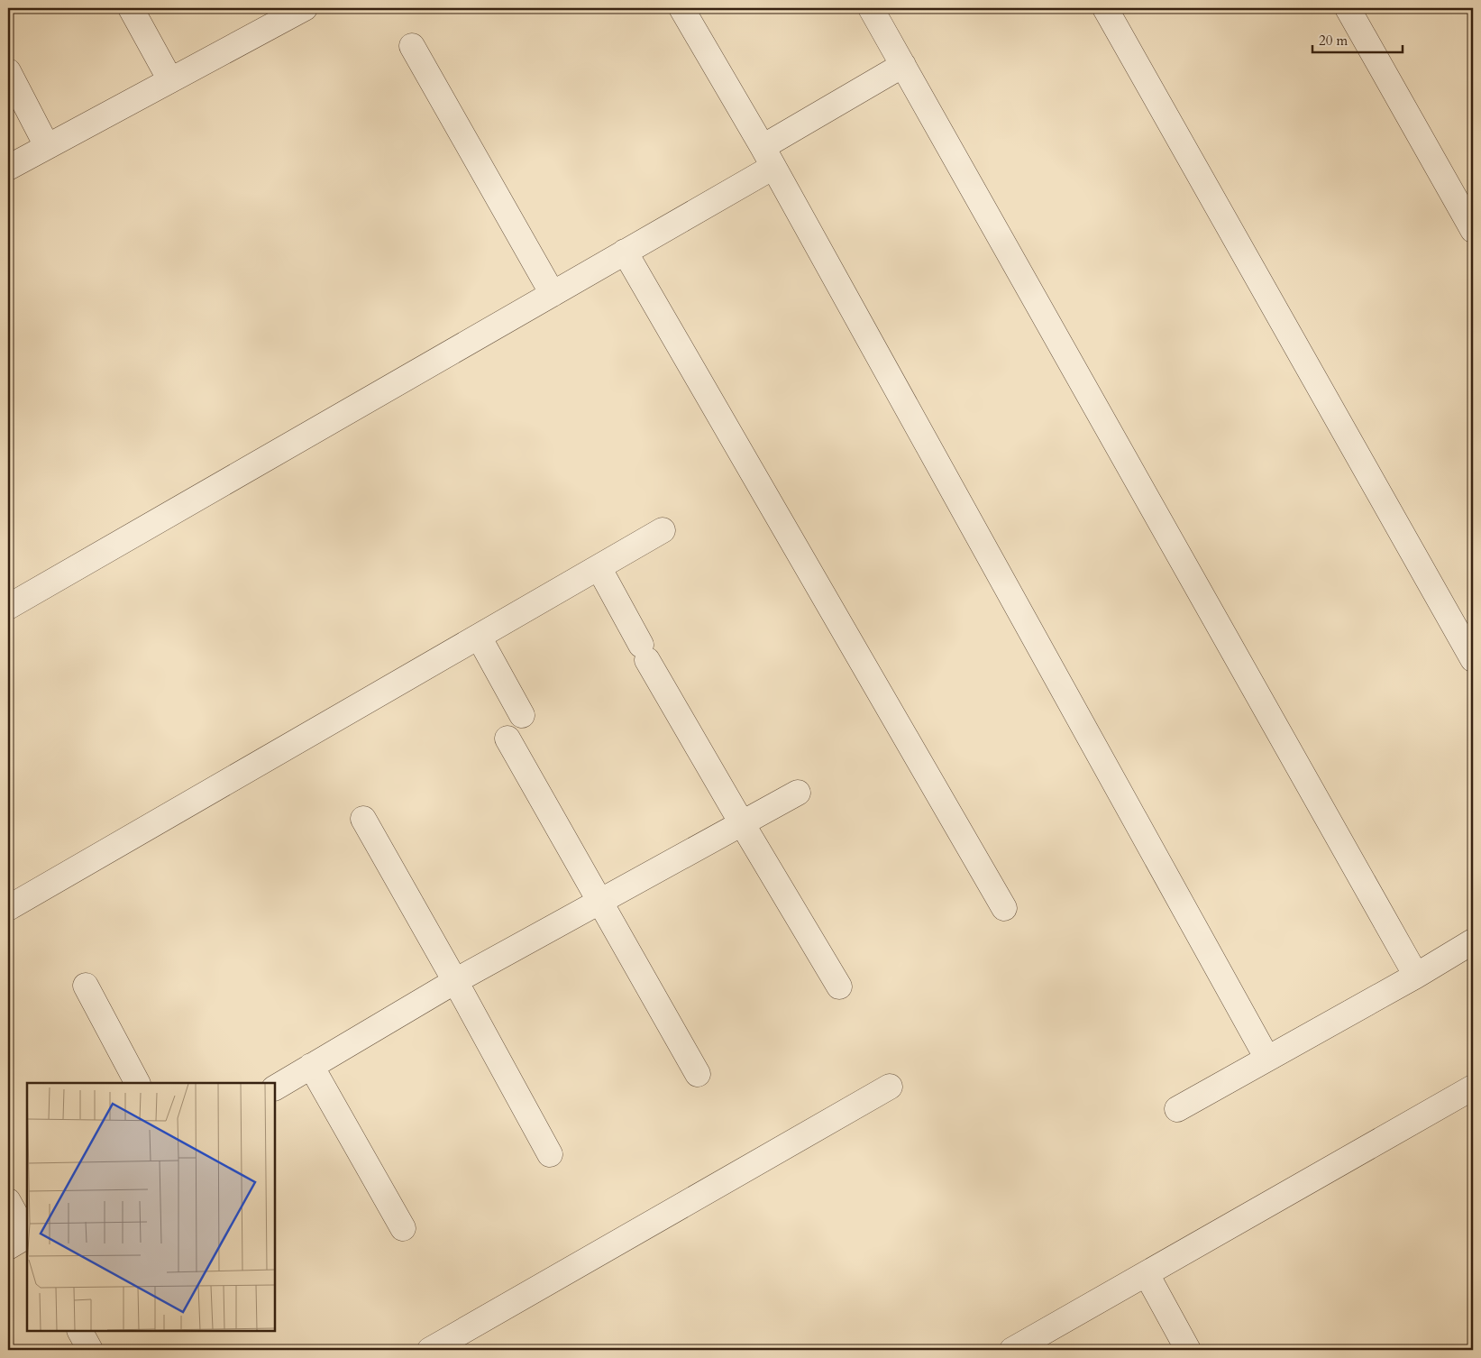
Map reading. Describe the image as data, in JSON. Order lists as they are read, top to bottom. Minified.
{"scale_bar":"20 m"}
